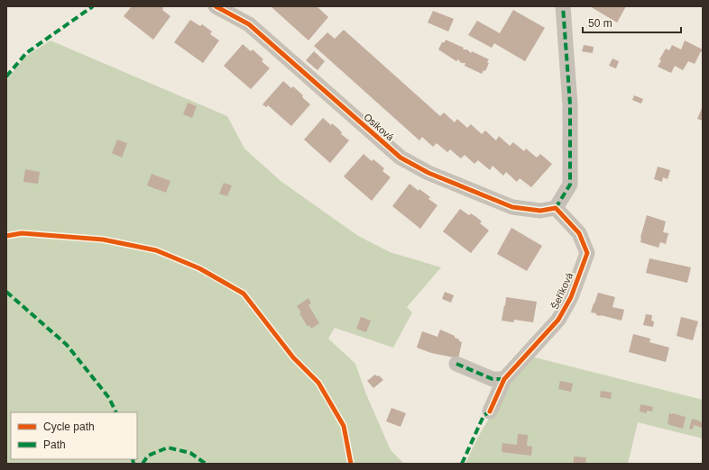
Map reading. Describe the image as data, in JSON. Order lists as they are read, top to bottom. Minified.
{"streets":{"street":["Osiková","Šeříková"]},"crossings":[["Osiková","Šeříková"]],"legend":["Cycle path","Path"],"scale_bar":"50 m"}
